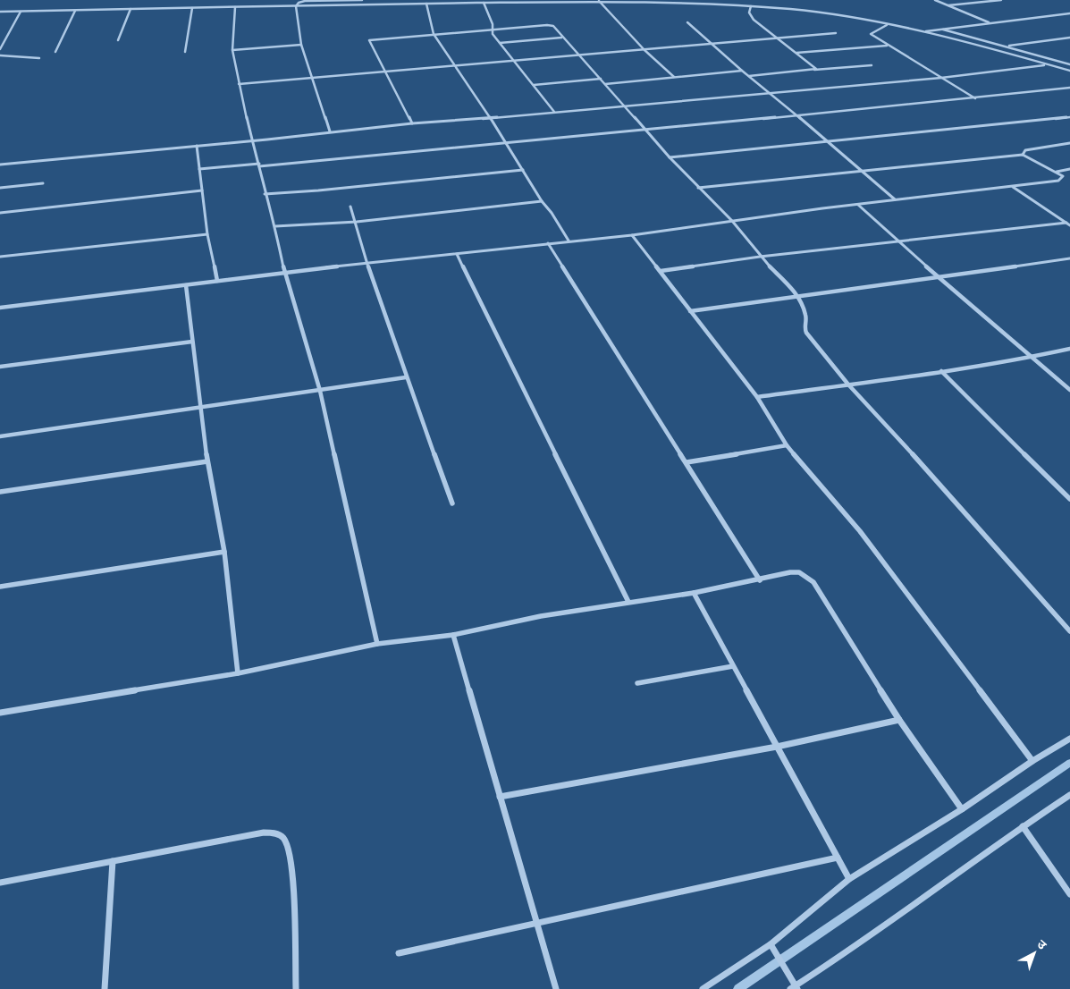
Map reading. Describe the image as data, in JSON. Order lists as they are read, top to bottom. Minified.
{"north":"top right"}
